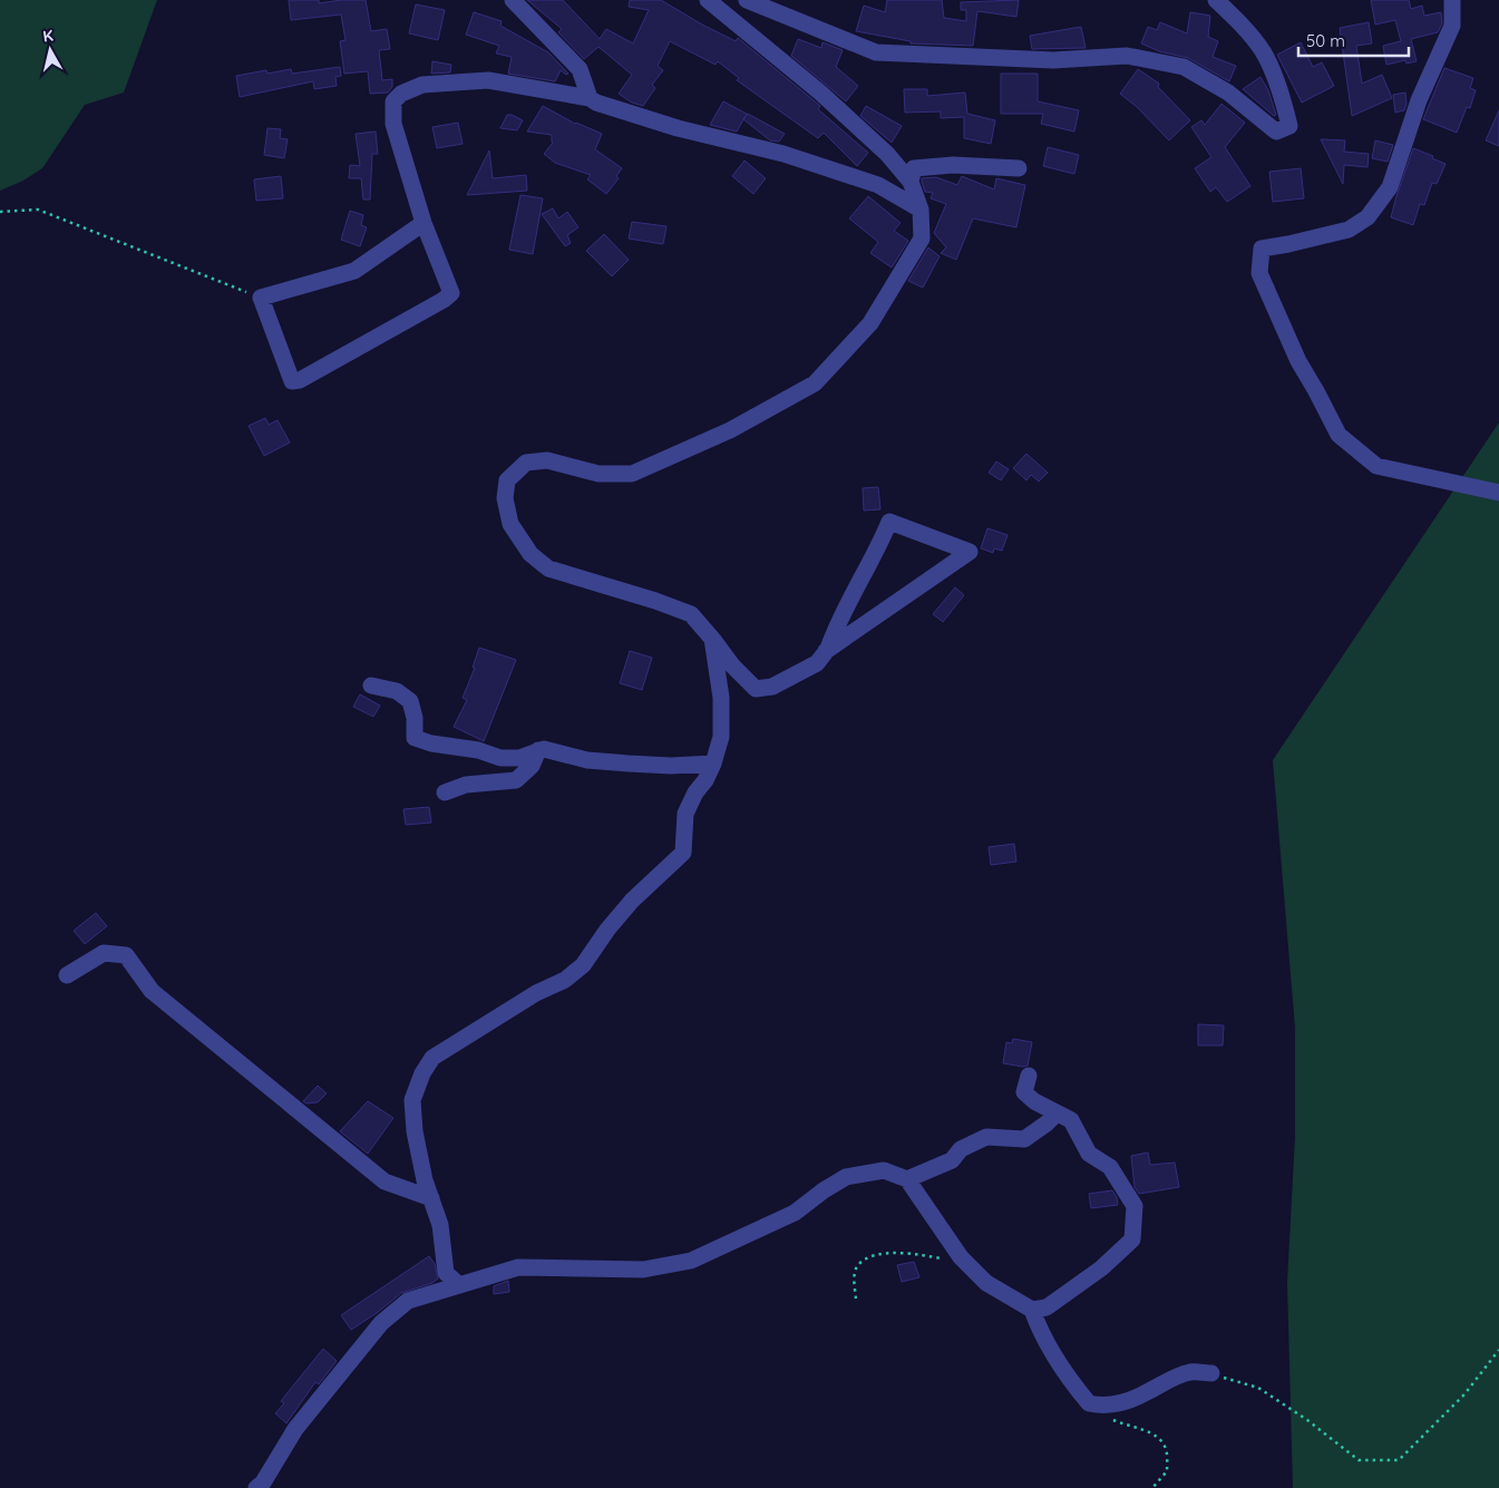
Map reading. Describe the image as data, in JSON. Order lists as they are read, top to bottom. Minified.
{"scale_bar":"50 m","north":"top"}
